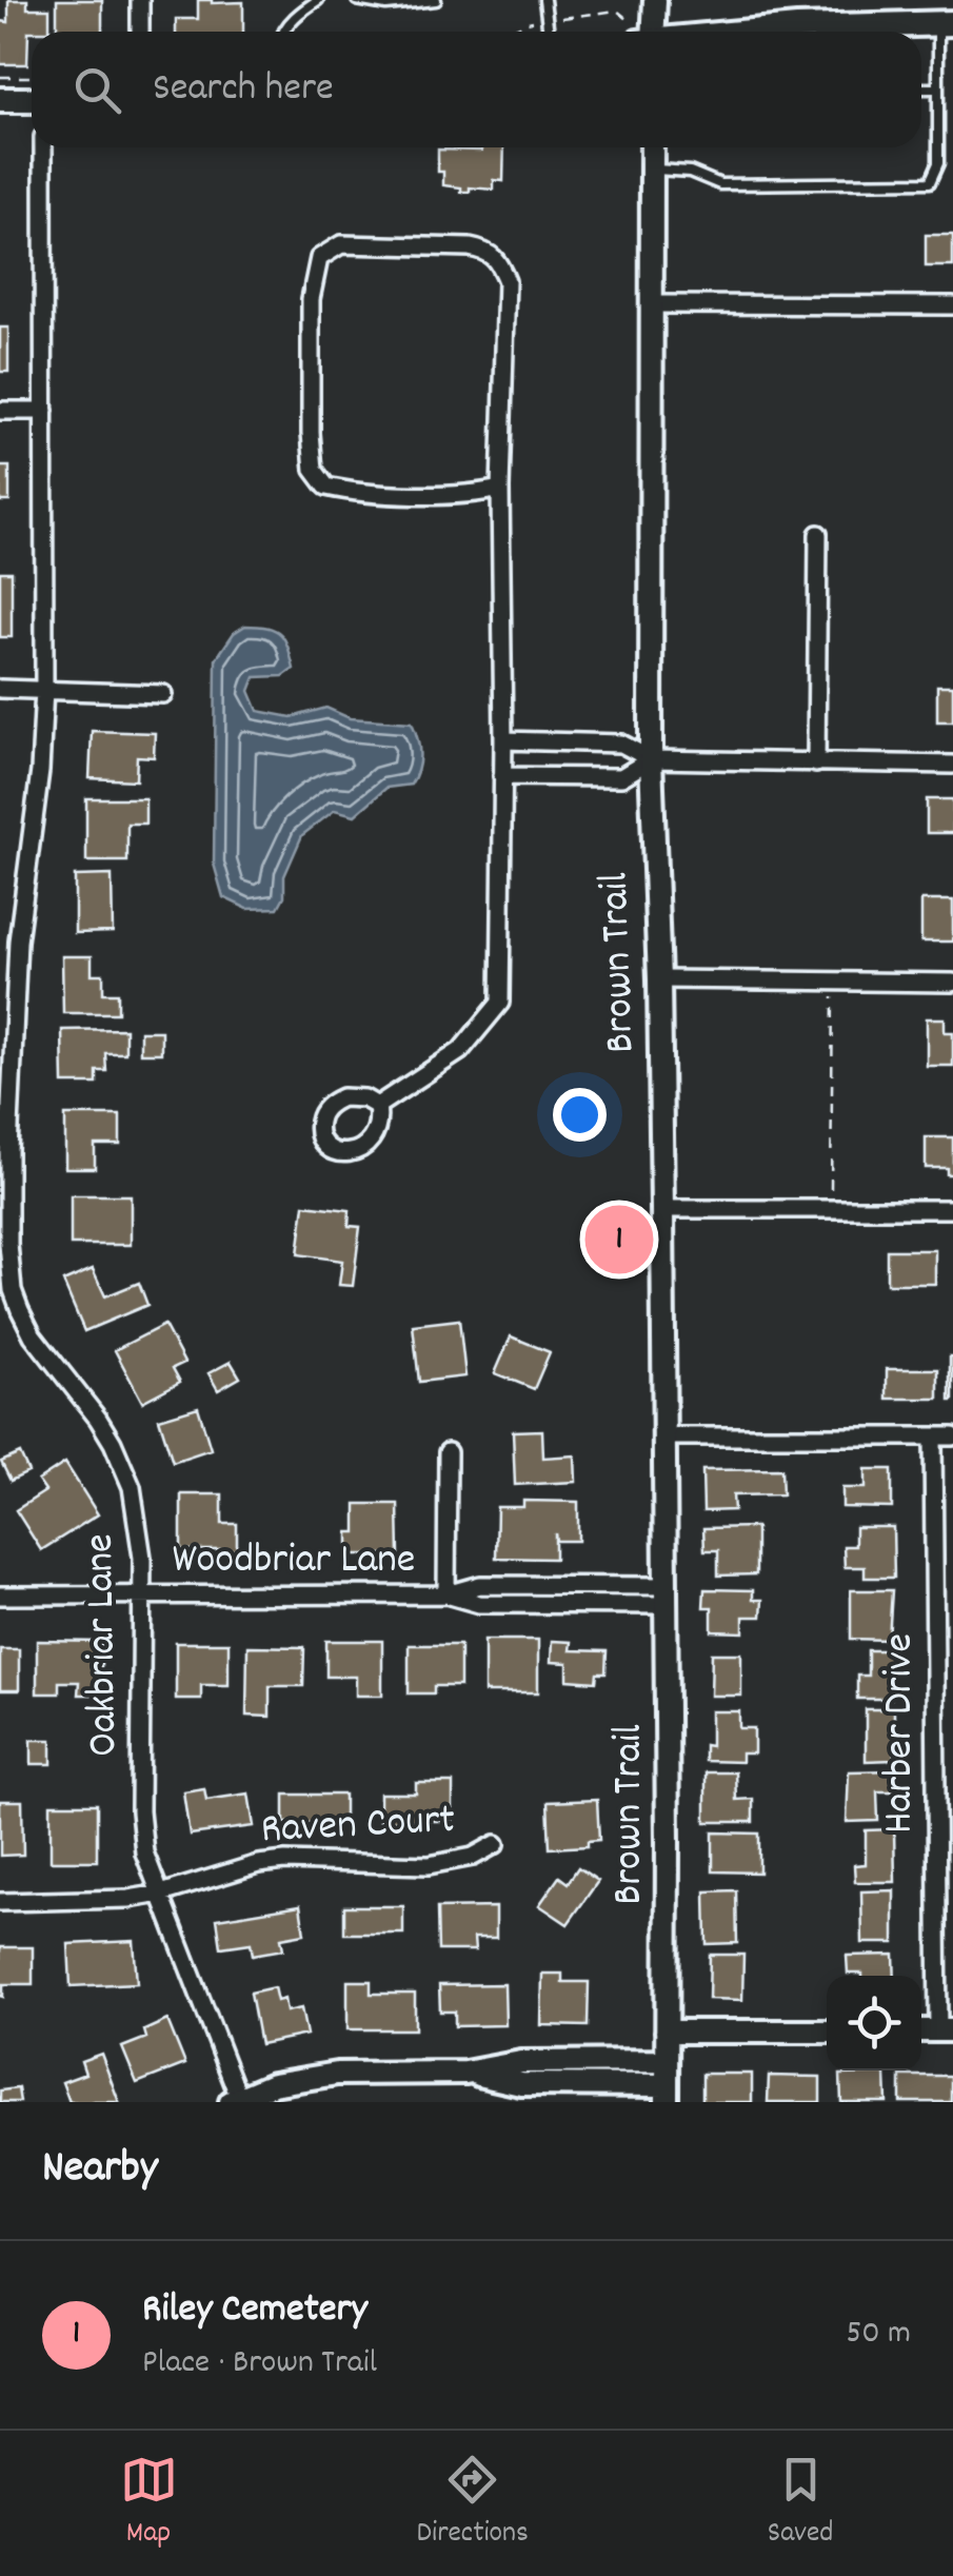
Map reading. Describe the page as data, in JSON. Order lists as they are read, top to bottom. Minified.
{"streets":{"street":["Brown Trail","Woodbriar Lane","Oakbriar Lane","Harber Drive","Raven Court"]},"crossings":[["Brown Trail","Woodbriar Lane"],["Woodbriar Lane","Oakbriar Lane"],["Oakbriar Lane","Raven Court"]],"page":{"search":"Search here","pins":"1","heading":"Nearby","list":[{"mark":"1","name":"Riley Cemetery","note":"Place · Brown Trail","value":"50 m"}],"nav":["Map","Directions","Saved"]}}
